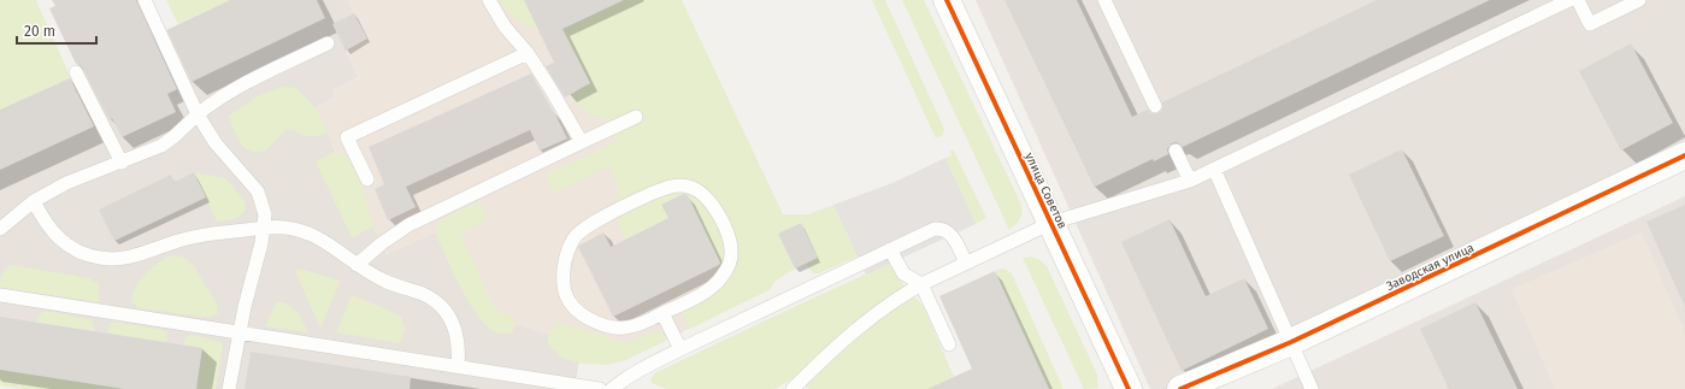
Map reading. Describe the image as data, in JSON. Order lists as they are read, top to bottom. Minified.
{"streets":{"street":["улица Советов","Заводская улица"]},"scale_bar":"20 m"}
